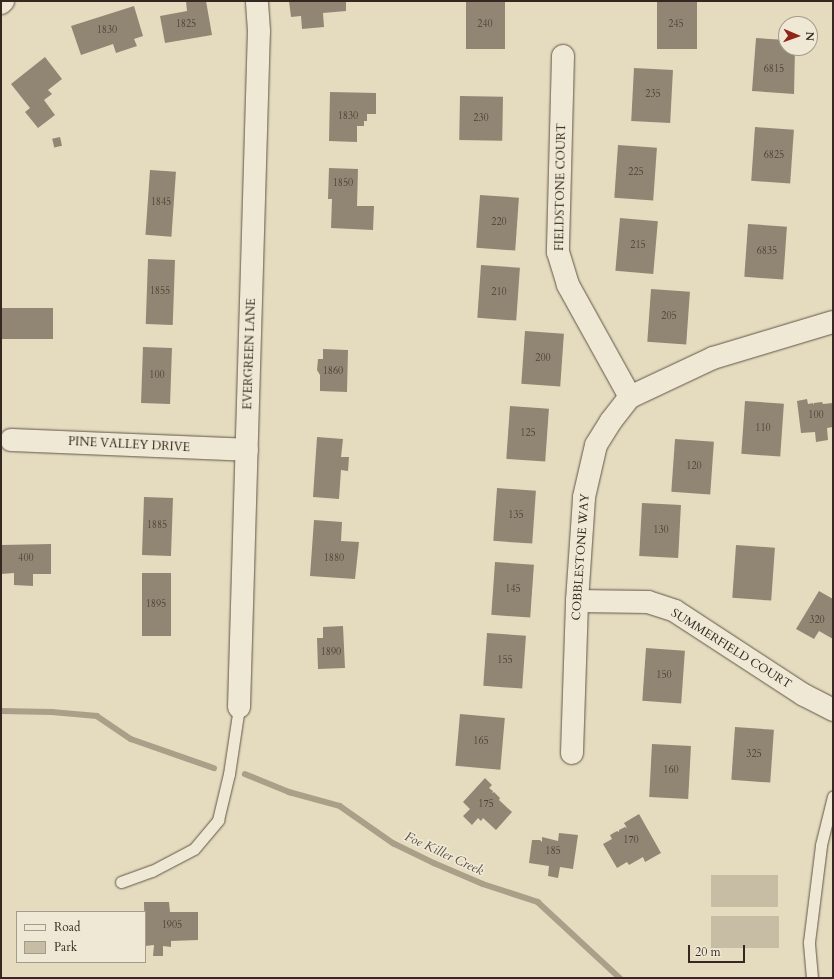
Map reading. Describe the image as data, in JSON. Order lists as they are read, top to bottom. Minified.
{"streets":{"street":["FIELDSTONE COURT","EVERGREEN LANE","PINE VALLEY DRIVE","COBBLESTONE WAY","SUMMERFIELD COURT"]},"crossings":[["FIELDSTONE COURT","COBBLESTONE WAY"],["EVERGREEN LANE","PINE VALLEY DRIVE"],["COBBLESTONE WAY","SUMMERFIELD COURT"]],"water":["Foe Killer Creek"],"house_numbers":["1825","240","245","1830","6815","235","1830","230","6825","225","1850","1845","220","215","6835","1855","210","205","200","1860","100","100","110","125","120","135","1885","130","400","1880","145","1895","320","1890","155","150","165","325","160","175","170","185","1905"],"legend":["Road","Park"],"scale_bar":"20 m","north":"right"}
